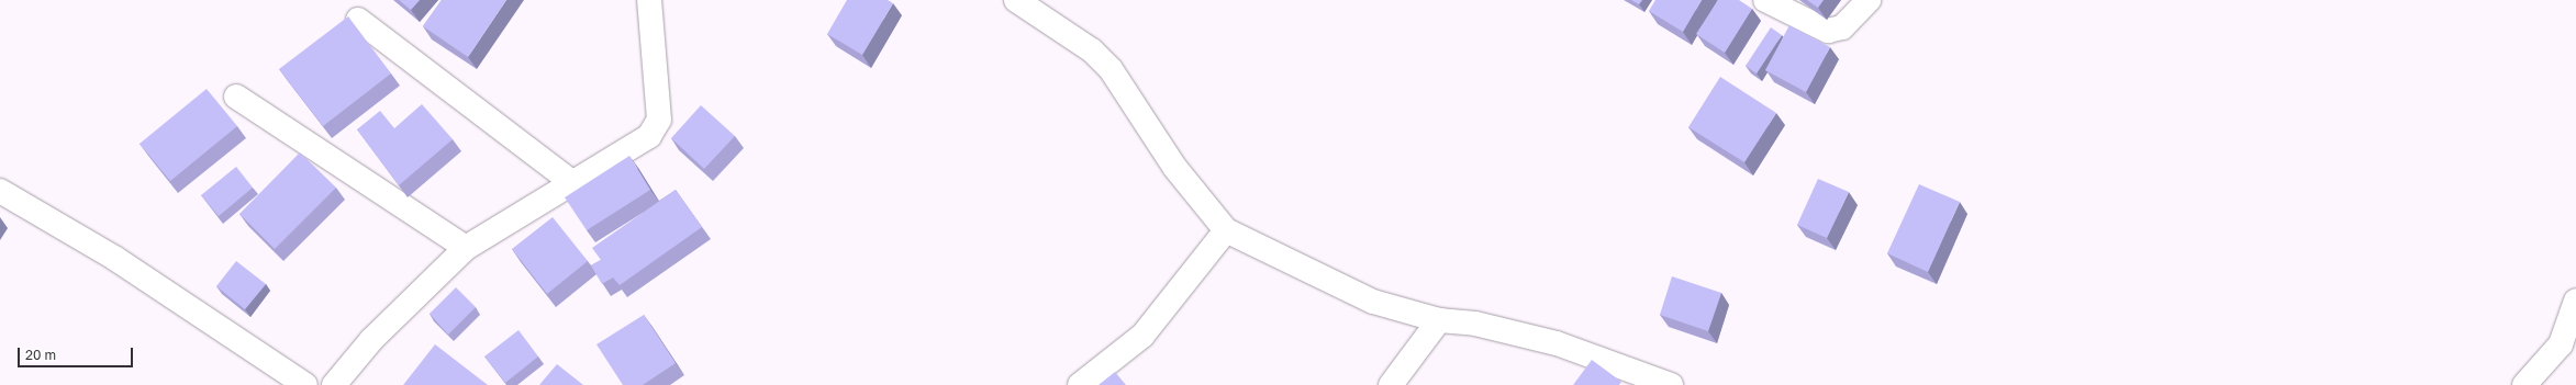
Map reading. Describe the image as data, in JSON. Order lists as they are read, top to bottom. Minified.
{"scale_bar":"20 m"}
